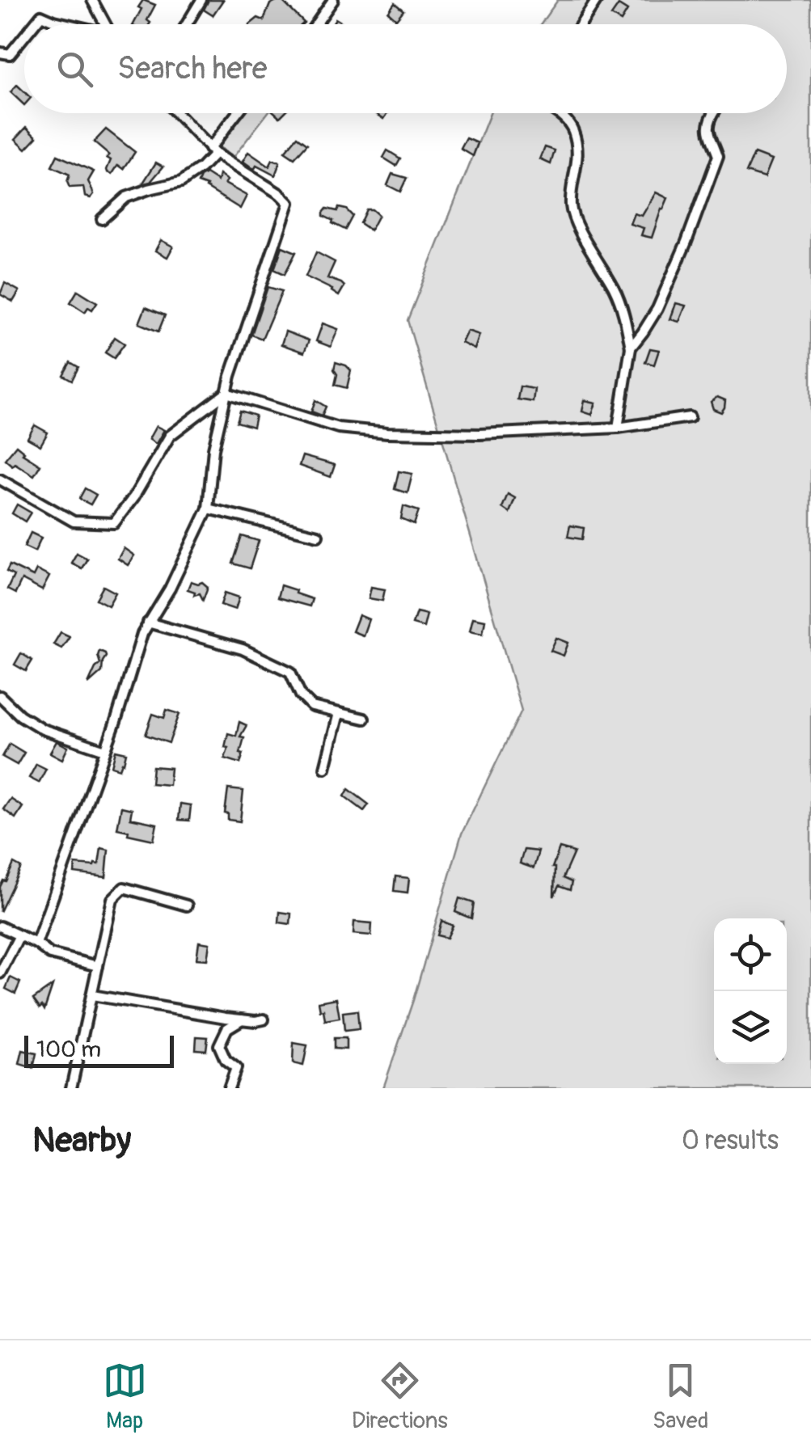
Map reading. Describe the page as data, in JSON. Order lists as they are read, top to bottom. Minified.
{"scale_bar":"100 m","page":{"search":"Search here","scale":"100 m","heading":["Nearby","0 results"],"nav":["Map","Directions","Saved"]}}
